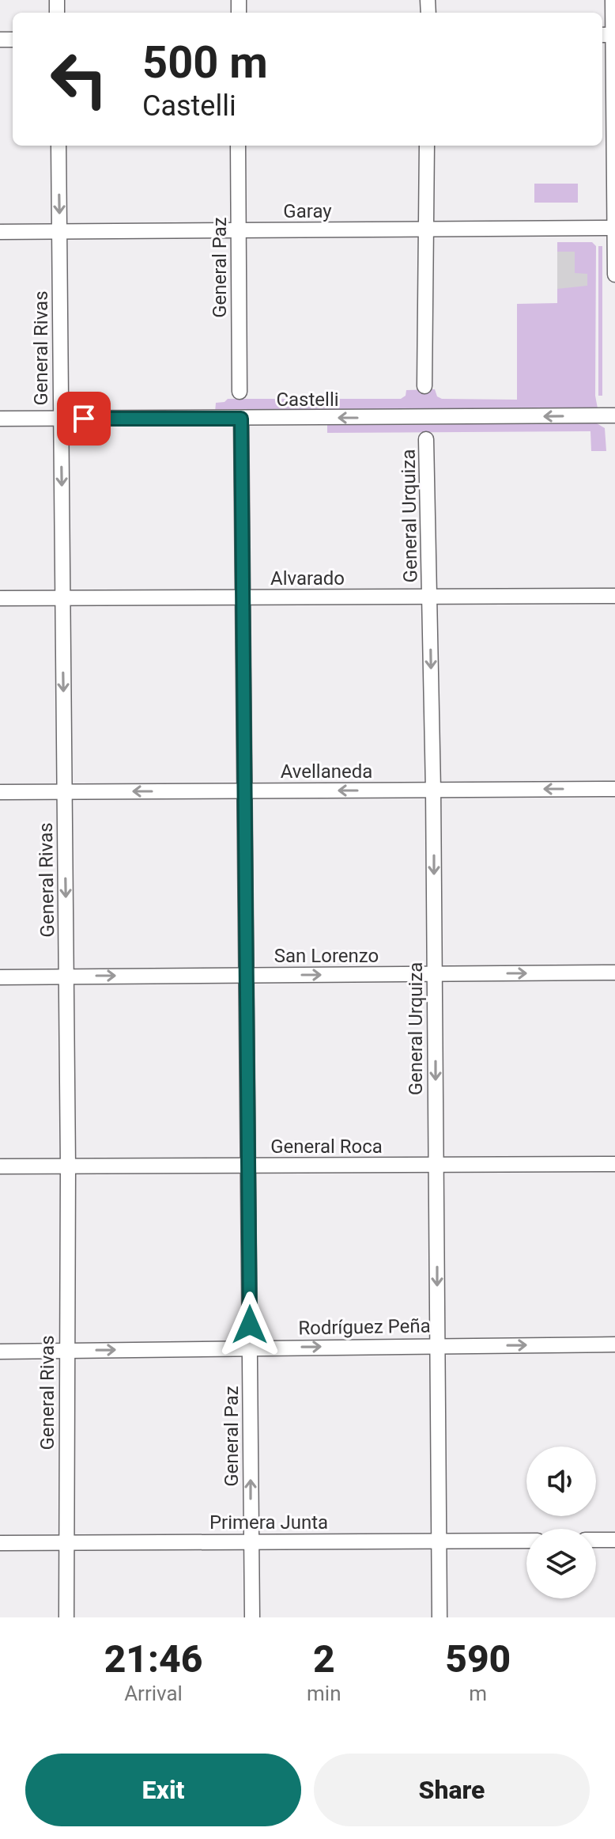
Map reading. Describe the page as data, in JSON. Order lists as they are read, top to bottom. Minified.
{"streets":{"street":["Garay","General Paz","General Rivas","Castelli","General Urquiza","Alvarado","Avellaneda","San Lorenzo","General Roca","Rodríguez Peña","Primera Junta"]},"crossings":[["Garay","General Paz"],["Garay","General Rivas"],["General Paz","Castelli"],["General Paz","Alvarado"],["General Paz","Avellaneda"],["General Paz","San Lorenzo"],["General Paz","General Roca"],["General Paz","Rodríguez Peña"],["General Paz","Primera Junta"],["General Rivas","Castelli"],["General Rivas","Alvarado"],["General Rivas","Avellaneda"],["General Rivas","San Lorenzo"],["General Rivas","General Roca"],["General Rivas","Rodríguez Peña"],["General Rivas","Primera Junta"],["General Urquiza","Alvarado"],["General Urquiza","Avellaneda"],["General Urquiza","San Lorenzo"],["General Urquiza","General Roca"],["General Urquiza","Rodríguez Peña"],["General Urquiza","Primera Junta"]],"one_way":["General Rivas","Castelli","General Urquiza","Avellaneda","San Lorenzo","Rodríguez Peña"],"page":{"turn":["500 m","Castelli"],"eta":["21:46","Arrival","2","min","590","m"],"buttons":["Exit","Share"]}}
